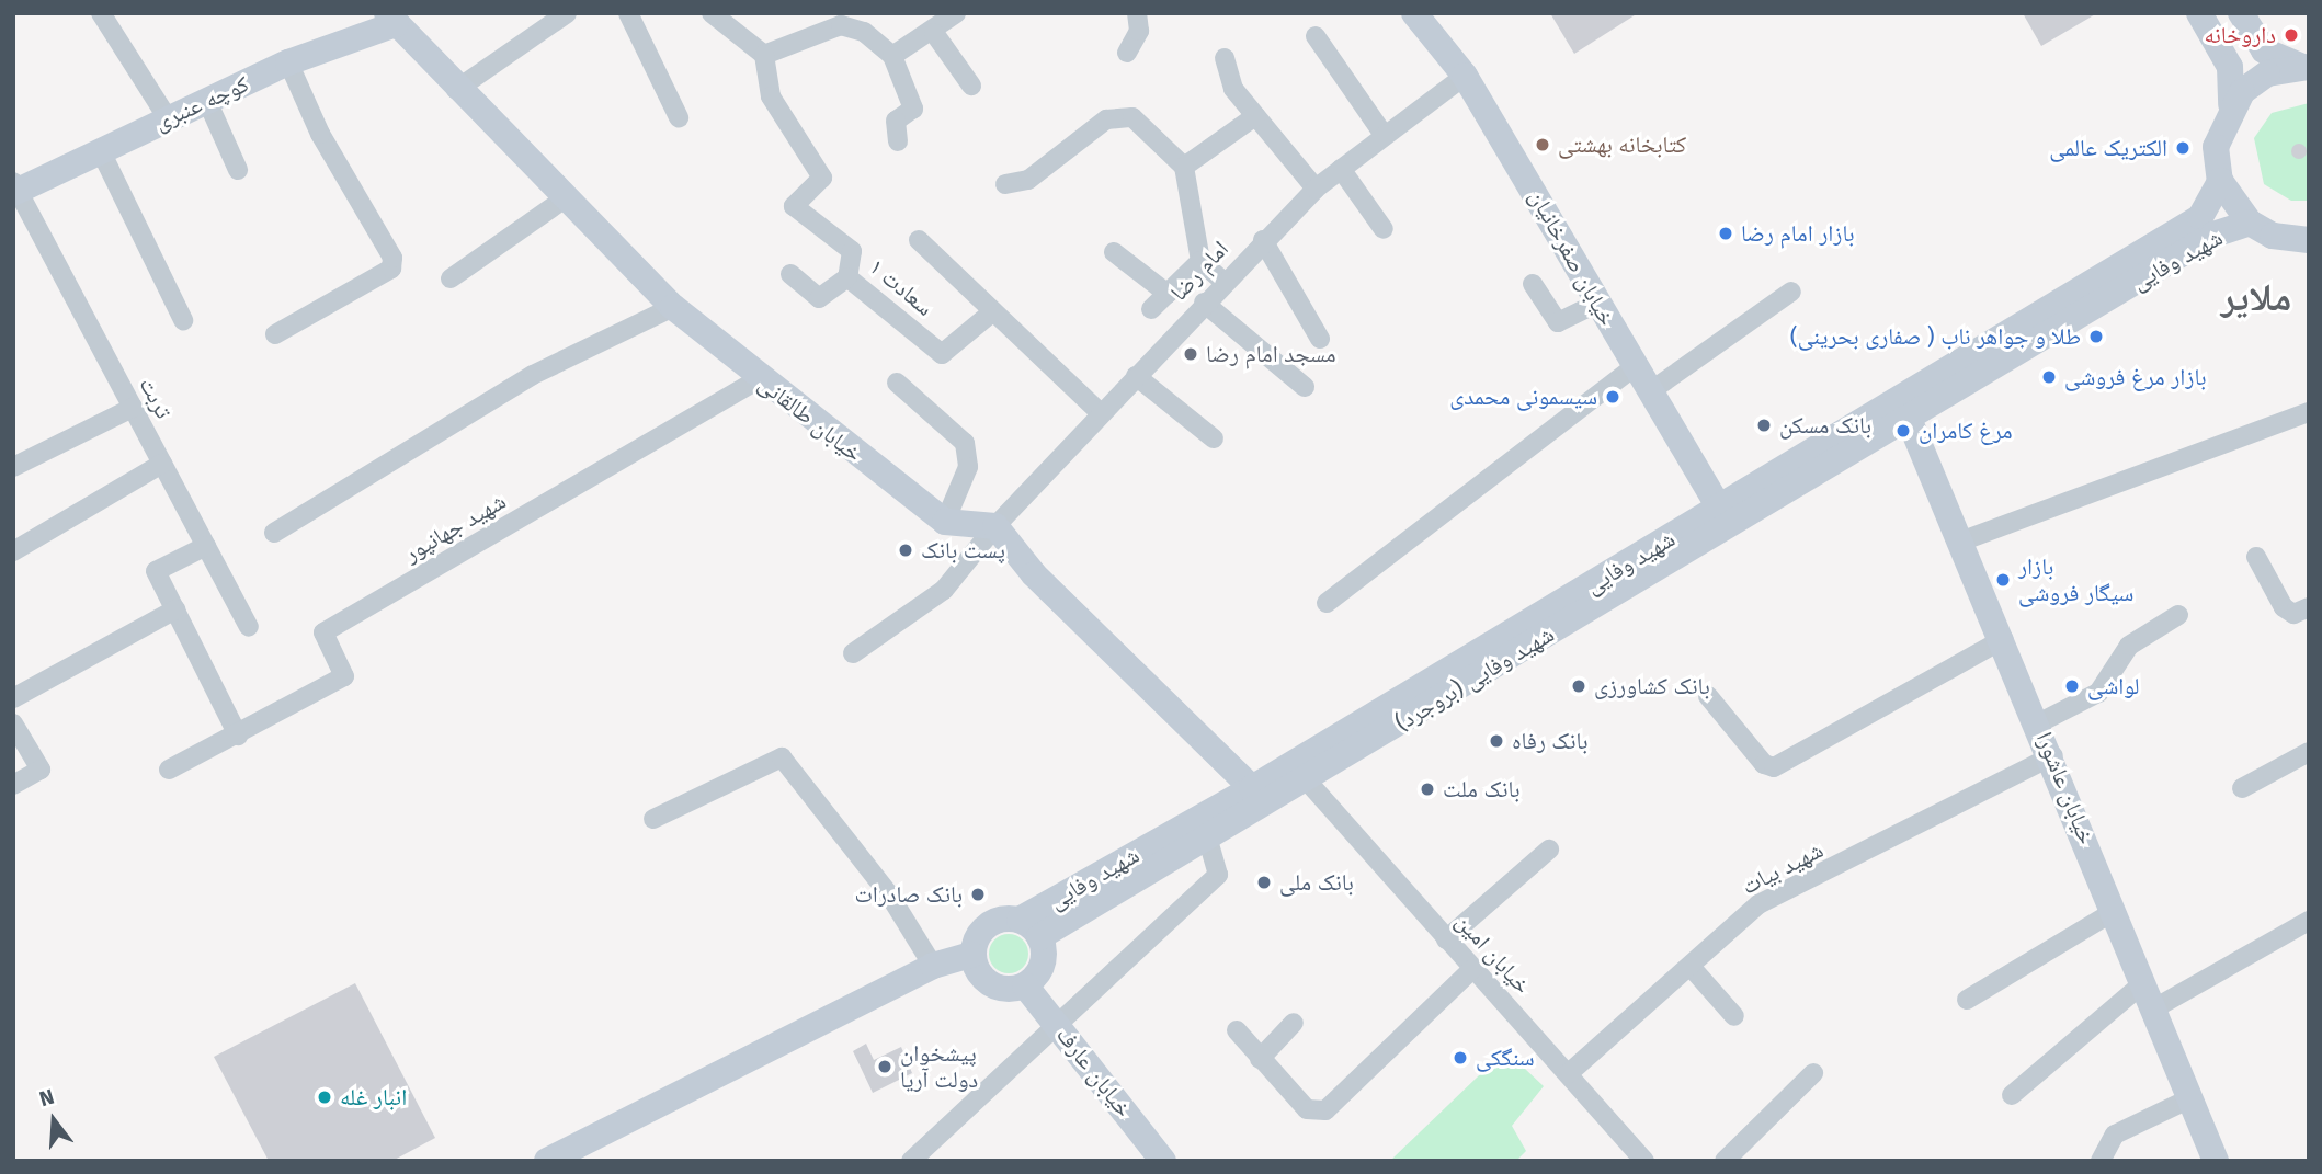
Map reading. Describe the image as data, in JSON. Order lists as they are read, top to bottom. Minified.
{"streets":{"main road":["کوچه عنبری","خیابان صفرخانیان","شهید وفایی","خیابان طالقانی","شهید وفایی (بروجرد)","خیابان عاشورا","خیابان عارف"],"street":["امام رضا","سعادت ۱","تربت","شهید جهانپور","شهید بیات","خیابان امین"]},"crossings":[["کوچه عنبری","تربت"],["کوچه عنبری","خیابان طالقانی"],["خیابان صفرخانیان","شهید وفایی"],["خیابان صفرخانیان","امام رضا"],["شهید وفایی","شهید وفایی (بروجرد)"],["شهید وفایی","خیابان عاشورا"],["شهید وفایی","خیابان عارف"],["خیابان طالقانی","شهید جهانپور"],["شهید وفایی (بروجرد)","خیابان عاشورا"],["شهید وفایی (بروجرد)","خیابان امین"],["شهید وفایی (بروجرد)","خیابان عارف"],["خیابان عاشورا","شهید بیات"],["شهید بیات","خیابان امین"]],"districts":["ملایر"],"places":["داروخانه","کتابخانه بهشتی","الکتریک عالمی","بازار امام رضا","طلا و جواهر ناب ( صفاری بحرینی)","مسجد امام رضا","بازار مرغ فروشی","سیسمونی محمدی","بانک مسکن","مرغ کامران","پست بانک","بازار سیگار فروشی","بانک کشاورزی","لواشی","بانک رفاه","بانک ملت","بانک ملی","بانک صادرات","سنگکی","پیشخوان دولت آریا","انبار غله"],"north":"top"}
